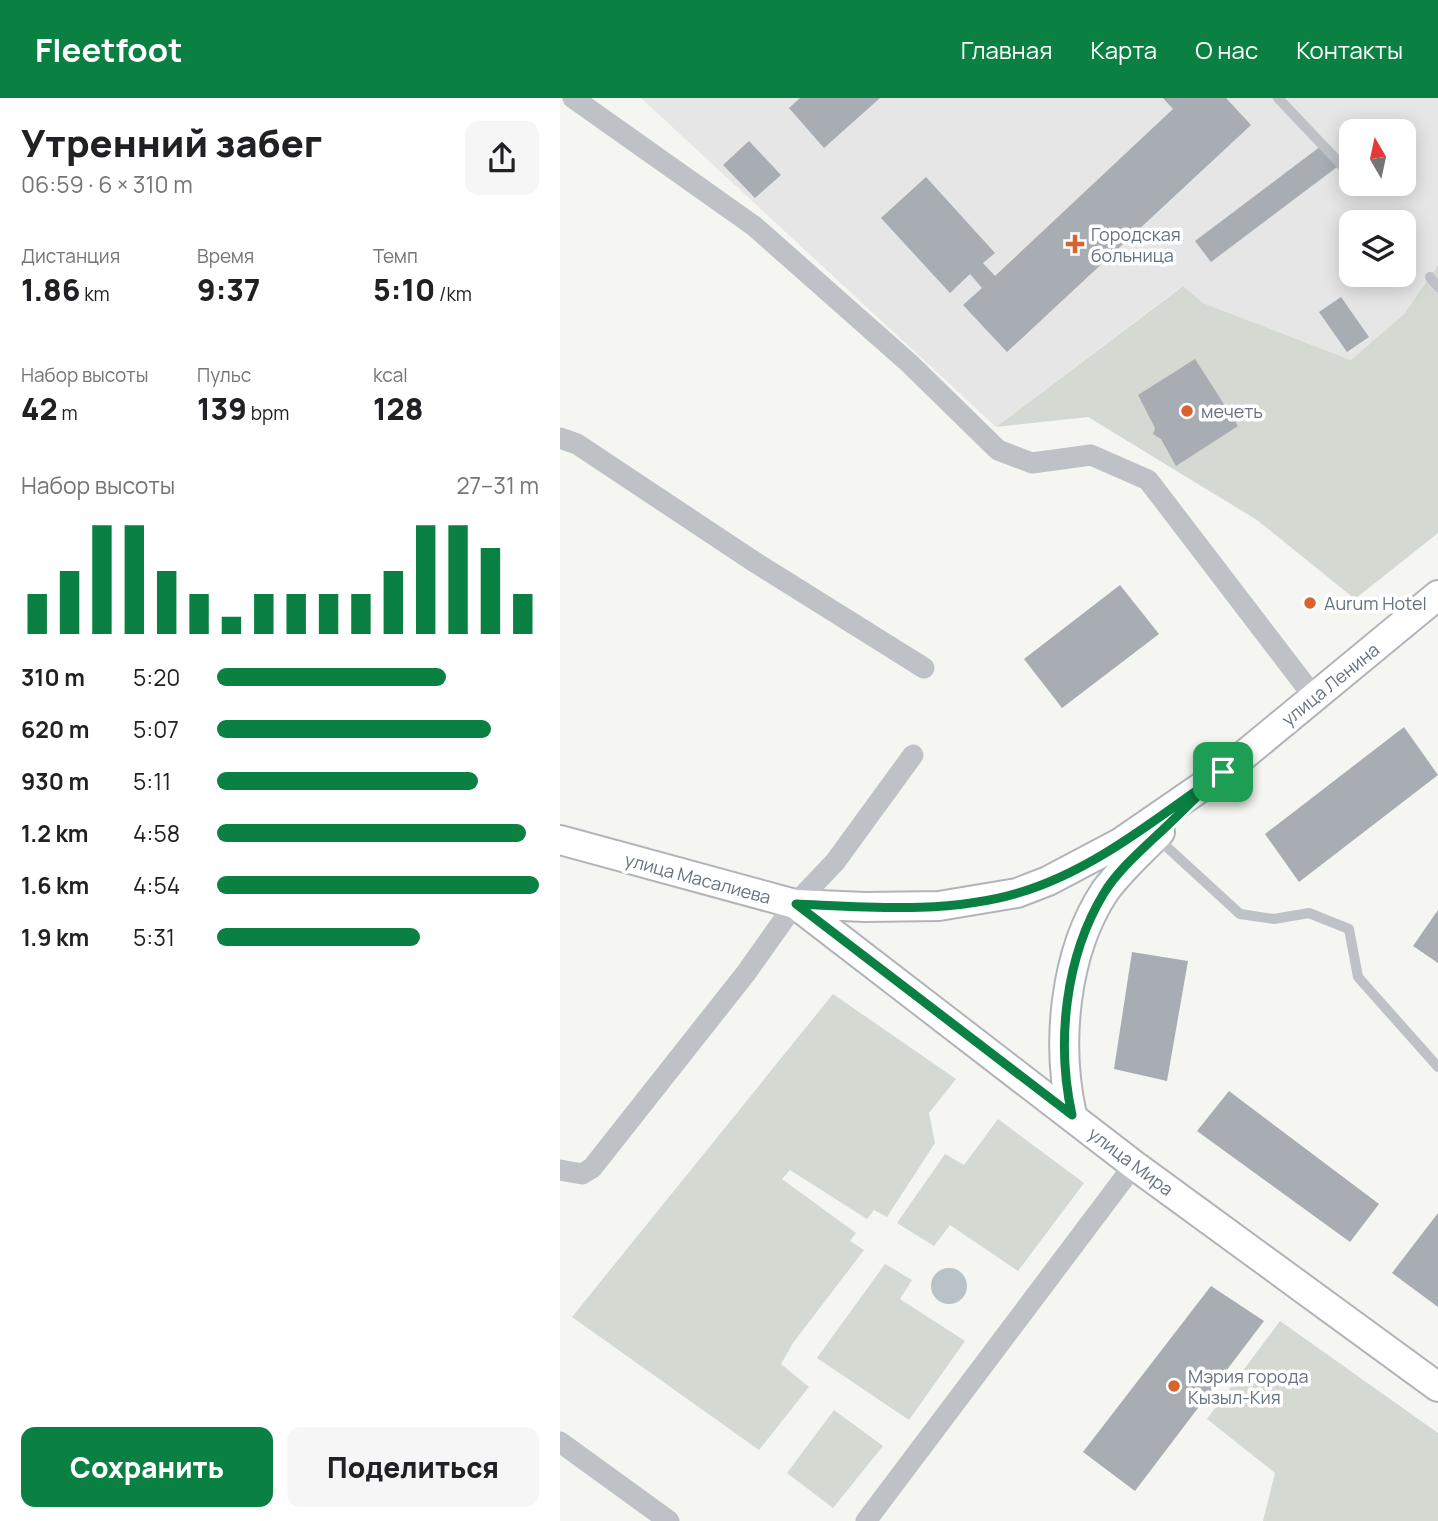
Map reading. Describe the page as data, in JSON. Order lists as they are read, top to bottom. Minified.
{"streets":{"main road":["улица Ленина","улица Масалиева","улица Мира"]},"crossings":[["улица Ленина","улица Масалиева"],["улица Масалиева","улица Мира"]],"places":{"health":["Городская больница"],"other":["мечеть","Aurum Hotel","Мэрия города Кызыл-Кия"]},"north":"top","page":{"header":"Fleetfoot","nav":["Главная","Карта","О нас","Контакты"],"heading":["Утренний забег","06:59 · 6 × 310 m"],"stats":[["Дистанция","1.86 km"],["Время","9:37"],["Темп","5:10 /km"],["Набор высоты","42 m"],["Пульс","139 bpm"],["kcal","128"]],"chart":["Набор высоты","27–31 m"],"list":[{"name":"310 m","note":"5:20"},{"name":"620 m","note":"5:07"},{"name":"930 m","note":"5:11"},{"name":"1.2 km","note":"4:58"},{"name":"1.6 km","note":"4:54"},{"name":"1.9 km","note":"5:31"}],"buttons":["Сохранить","Поделиться"]}}
